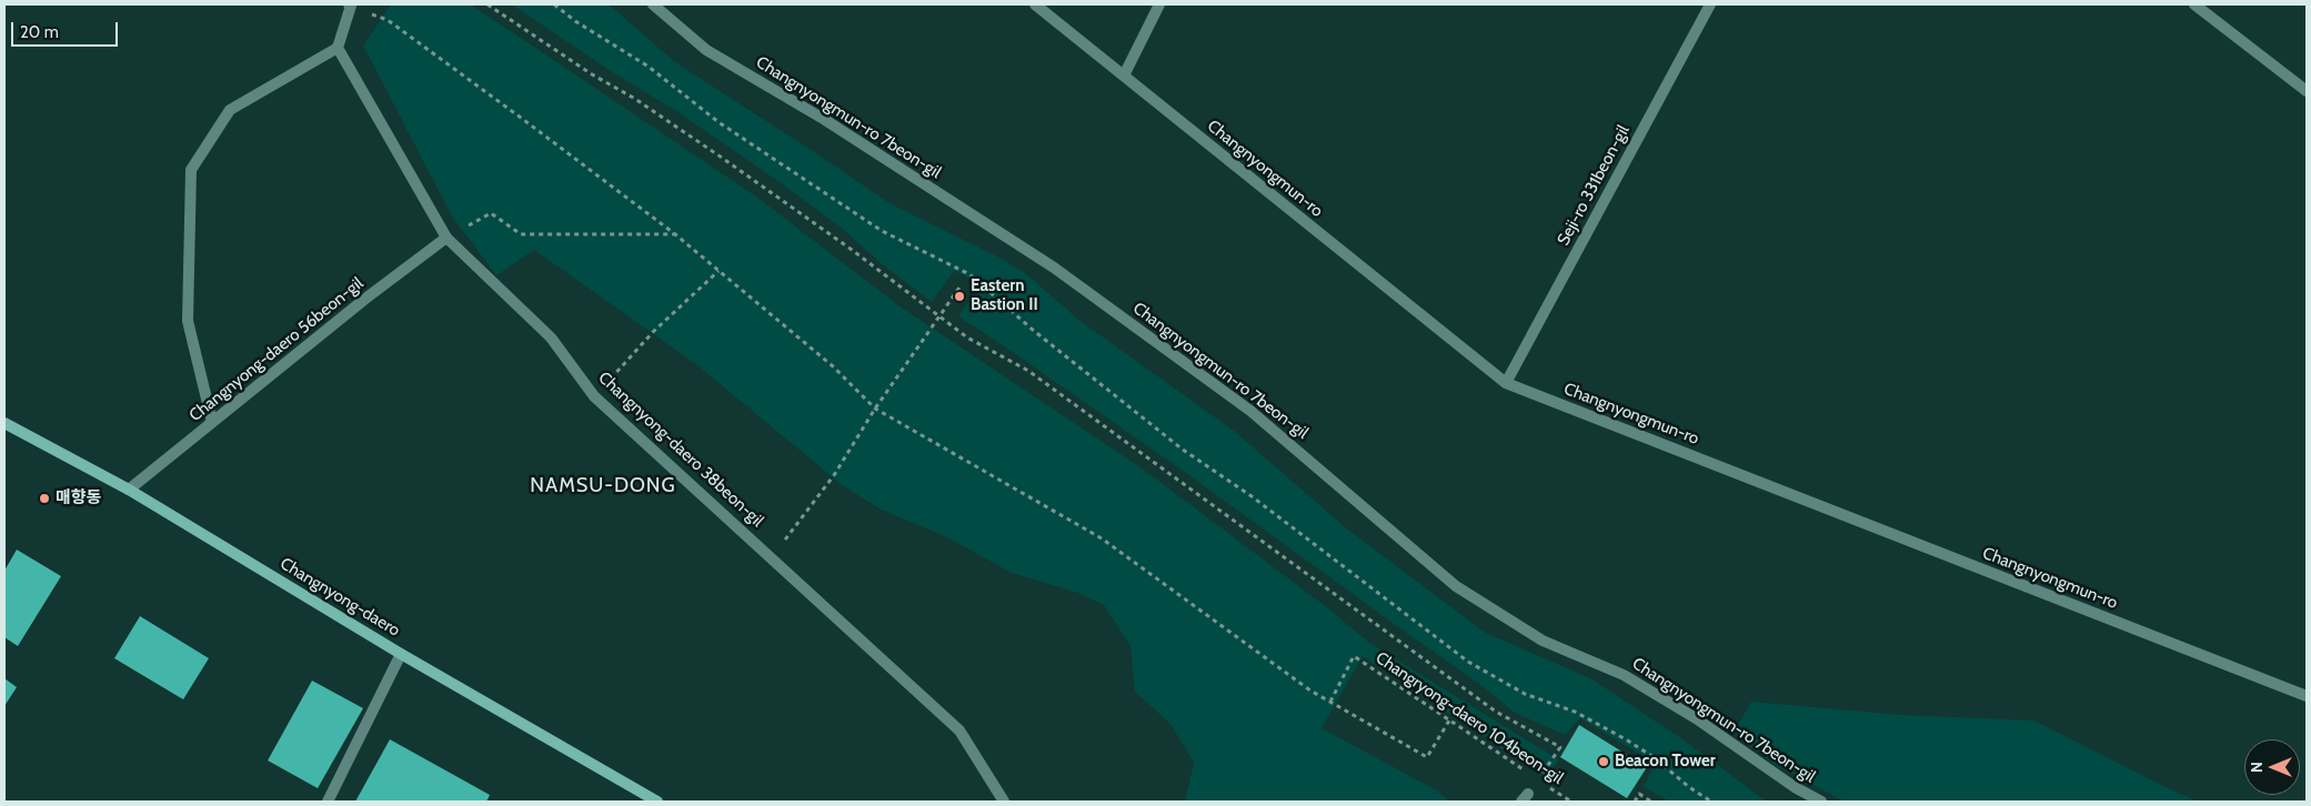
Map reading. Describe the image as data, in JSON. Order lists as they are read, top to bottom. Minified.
{"streets":{"street":["Changnyongmun-ro 7beon-gil","Changnyongmun-ro","Seji-ro 331beon-gil","Changnyong-daero 56beon-gil","Changnyong-daero 38beon-gil","Changnyong-daero"],"path":["Changryong-daero 104beon-gil"]},"crossings":[["Changnyongmun-ro","Seji-ro 331beon-gil"],["Changnyong-daero 56beon-gil","Changnyong-daero 38beon-gil"],["Changnyong-daero 56beon-gil","Changnyong-daero"]],"districts":["NAMSU-DONG"],"places":["Eastern Bastion II","매향동","Beacon Tower"],"scale_bar":"20 m","north":"left"}
